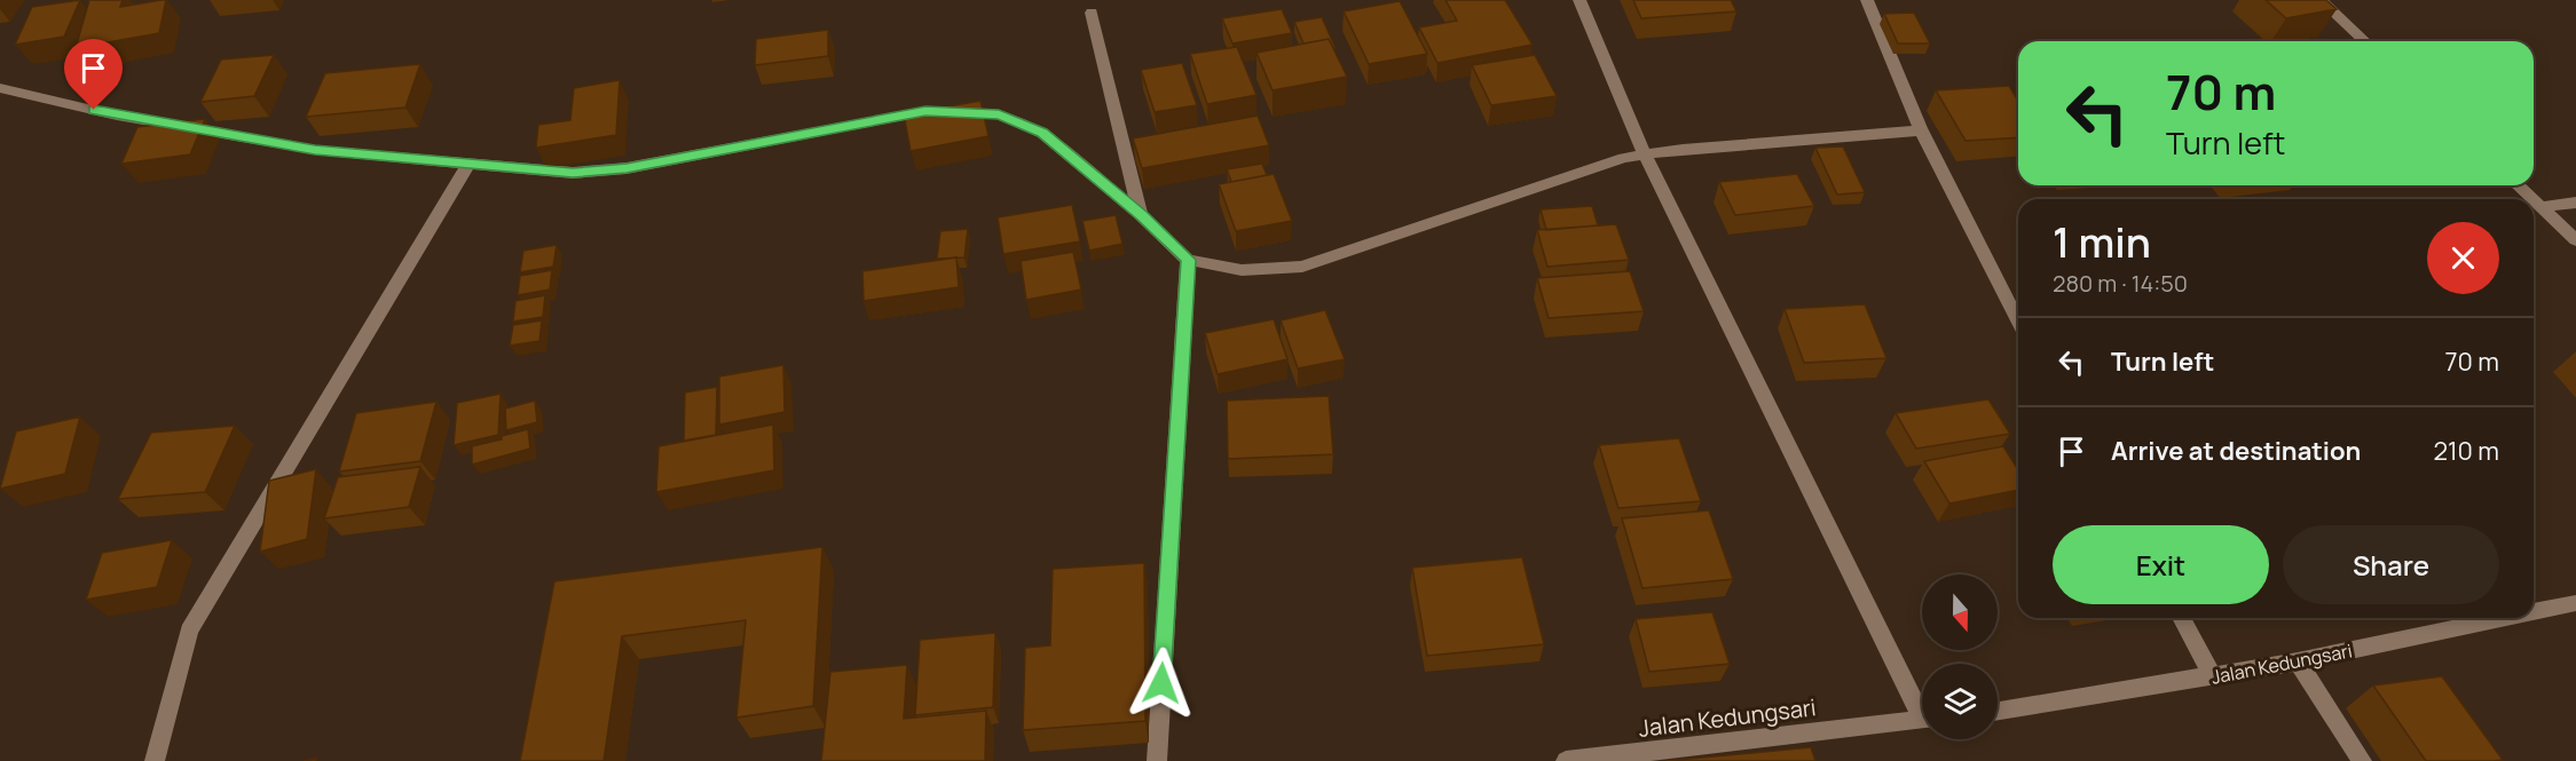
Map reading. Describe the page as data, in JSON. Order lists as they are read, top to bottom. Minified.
{"streets":{"street":["Jalan Kedungsari"]},"north":"bottom","page":{"turn":["70 m","Turn left"],"heading":["1 min","280 m · 14:50"],"list":[{"name":"Turn left","value":"70 m"},{"name":"Arrive at destination","value":"210 m"}],"buttons":["Exit","Share"]}}
